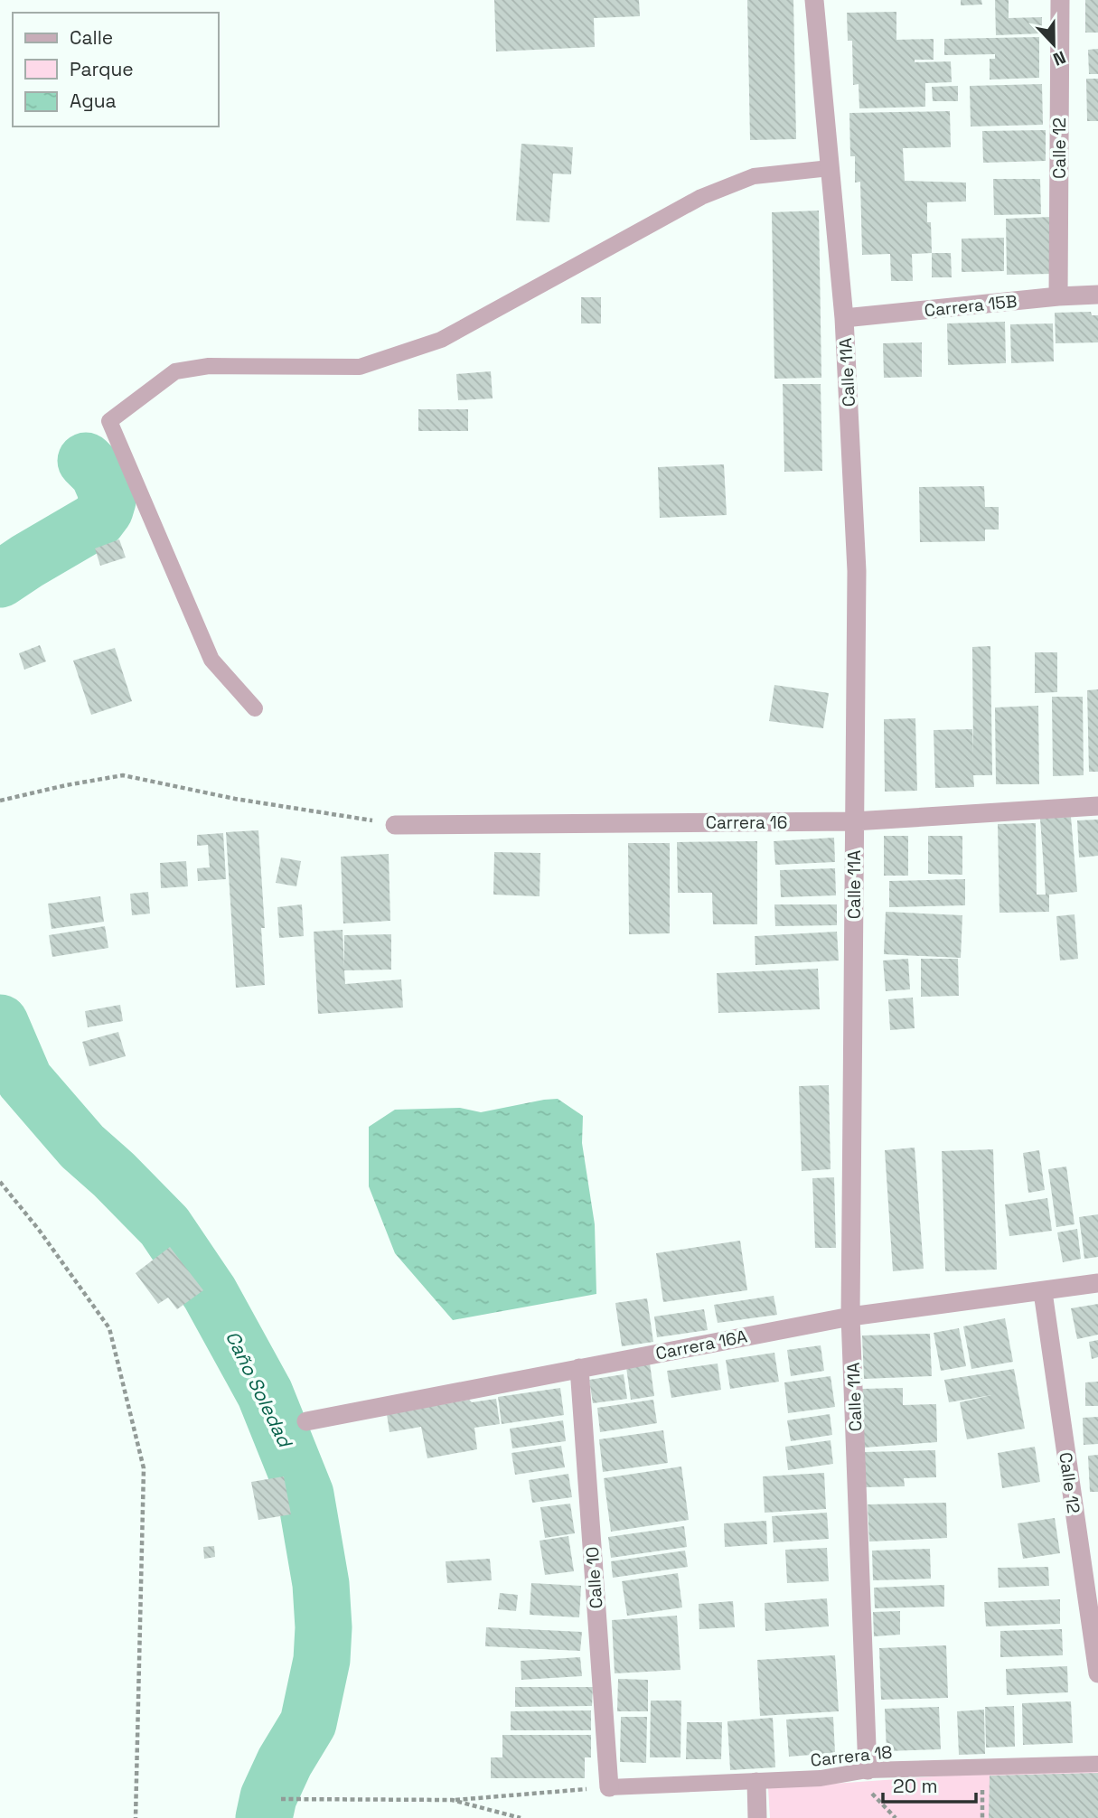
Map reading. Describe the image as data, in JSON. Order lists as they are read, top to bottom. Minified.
{"streets":{"street":["Calle 12","Carrera 15B","Calle 11A","Carrera 16","Carrera 16A","Calle 10"],"lane":["Carrera 18"]},"crossings":[["Calle 12","Carrera 15B"],["Calle 12","Carrera 16A"],["Carrera 15B","Calle 11A"],["Calle 11A","Carrera 16"],["Calle 11A","Carrera 16A"],["Calle 11A","Carrera 18"],["Carrera 16A","Calle 10"],["Calle 10","Carrera 18"]],"water":["Caño Soledad"],"legend":["Calle","Parque","Agua"],"scale_bar":"20 m","north":"bottom"}
